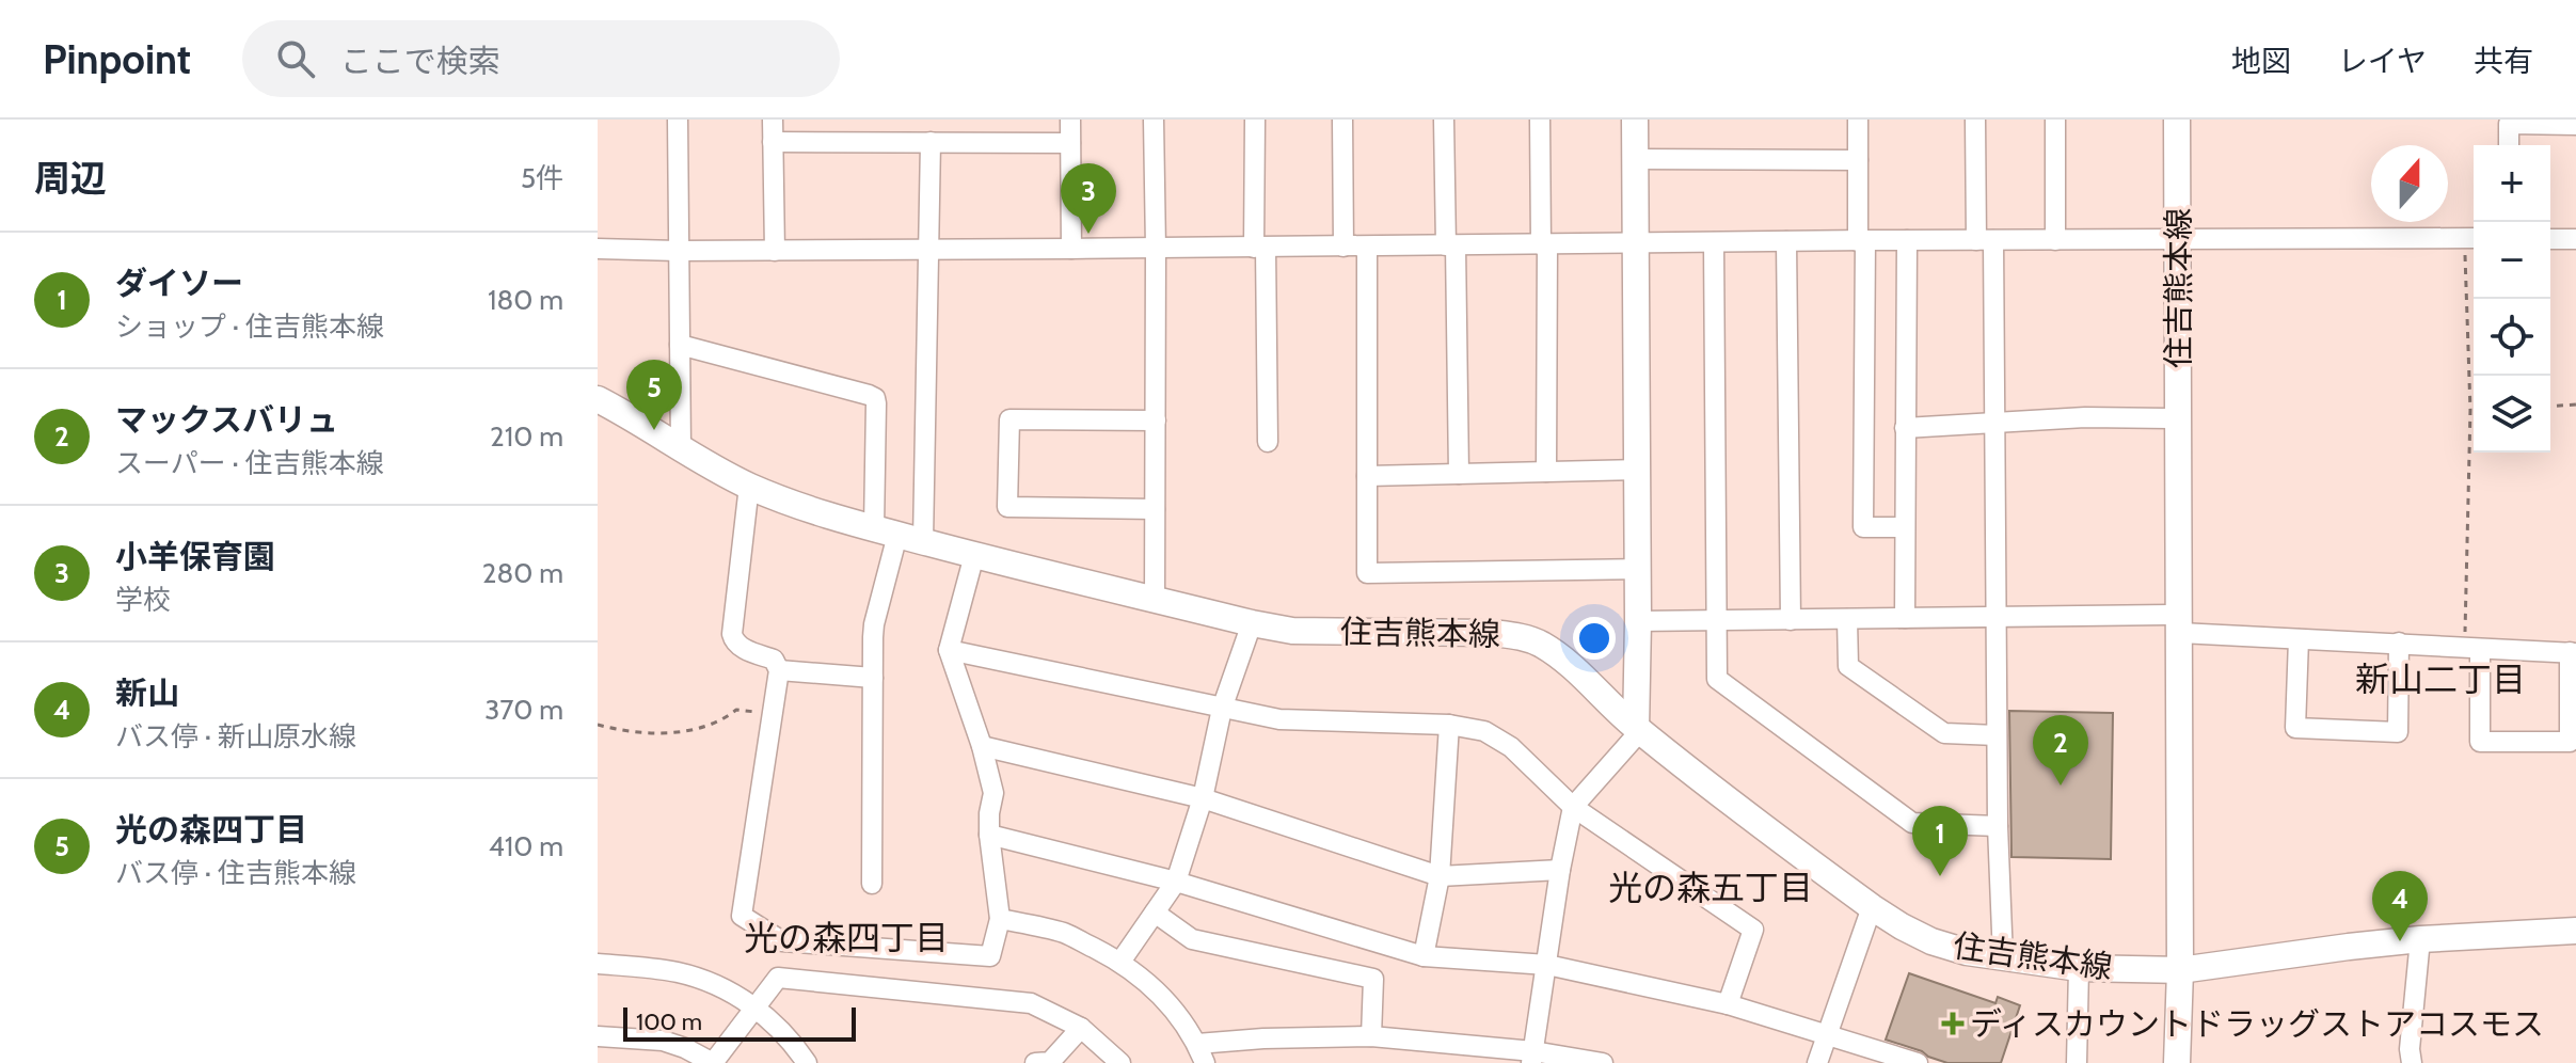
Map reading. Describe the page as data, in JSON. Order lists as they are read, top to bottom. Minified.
{"streets":{"main road":["住吉熊本線"]},"districts":["新山二丁目","光の森五丁目","光の森四丁目"],"places":{"health":["ディスカウントドラッグストアコスモス"]},"scale_bar":"100 m","north":"top","page":{"header":"Pinpoint","search":"ここで検索","nav":["地図","レイヤ","共有"],"heading":["周辺","5件"],"map_buttons":["+","−"],"pins":["3","5","2","1","4"],"list":[{"mark":"1","name":"ダイソー","note":"ショップ · 住吉熊本線","value":"180 m"},{"mark":"2","name":"マックスバリュ","note":"スーパー · 住吉熊本線","value":"210 m"},{"mark":"3","name":"小羊保育園","note":"学校","value":"280 m"},{"mark":"4","name":"新山","note":"バス停 · 新山原水線","value":"370 m"},{"mark":"5","name":"光の森四丁目","note":"バス停 · 住吉熊本線","value":"410 m"}],"scale":"100 m"}}
